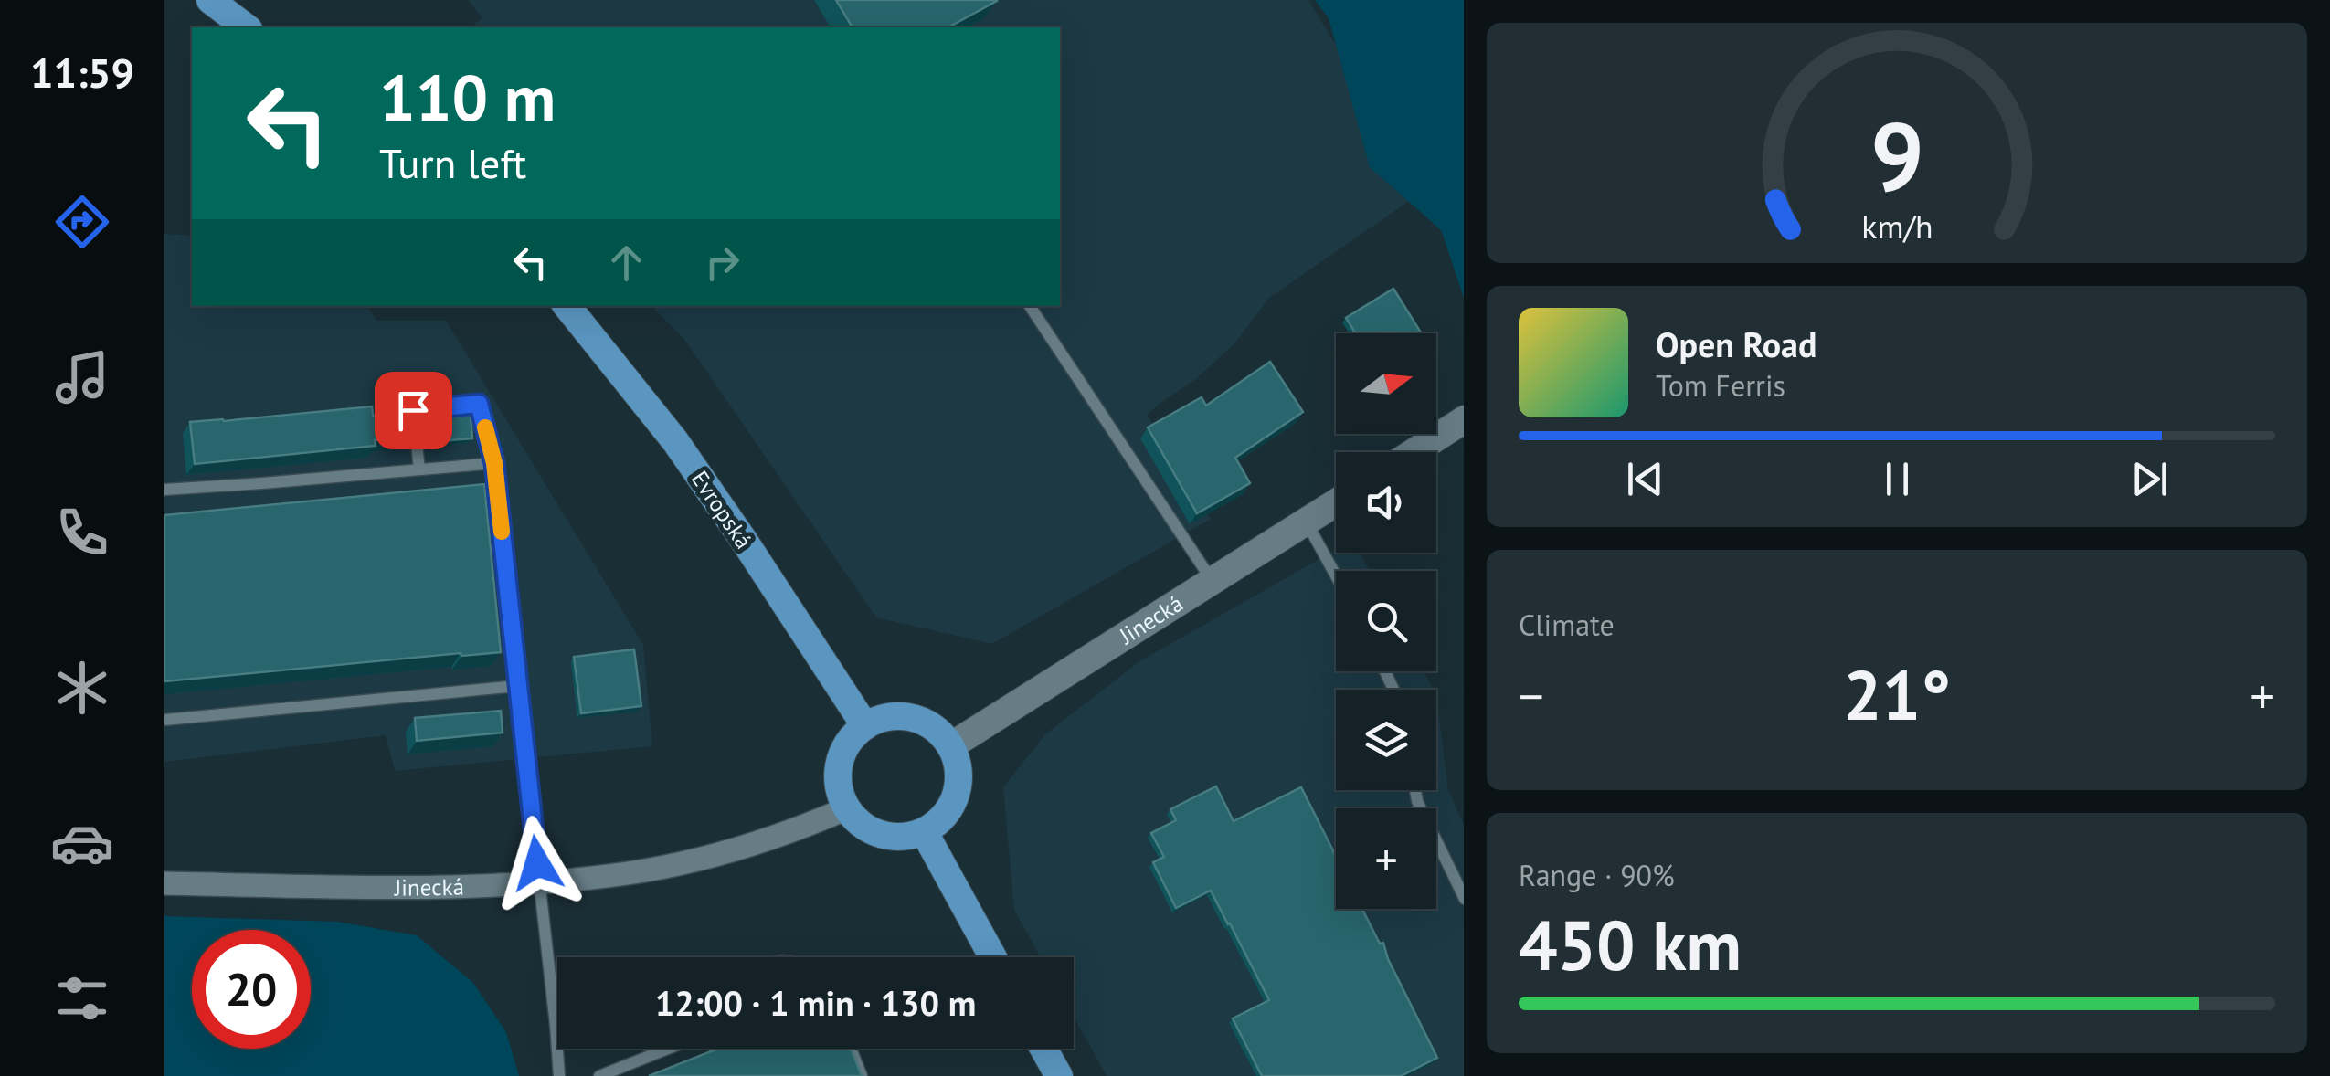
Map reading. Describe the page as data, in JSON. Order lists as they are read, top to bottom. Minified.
{"streets":{"main road":["Evropská","Jinecká"]},"crossings":[["Evropská","Jinecká"]],"north":"right","page":{"tabs":"11:59","turn":["110 m","Turn left"],"song":["Open Road","Tom Ferris"],"map_buttons":"+","tile":["Climate",["Range · 90%","450 km"]],"heat":["−","21°","+"],"limit":"20","trip":"12:00 · 1 min · 130 m","gauge":["9","km/h"]}}
